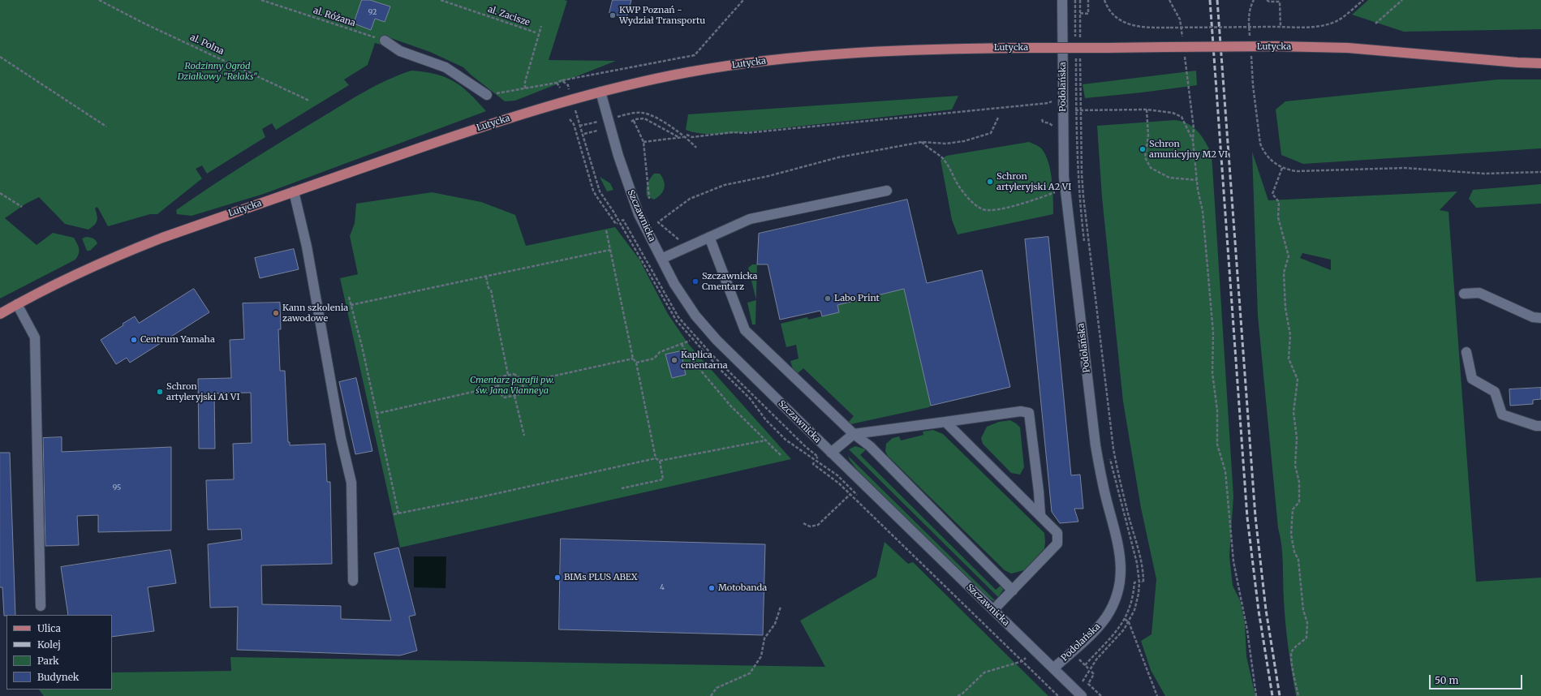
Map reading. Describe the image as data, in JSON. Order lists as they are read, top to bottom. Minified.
{"streets":{"main road":["Lutycka"],"street":["Podolańska","Szczawnicka"],"path":["al. Zacisze","al. Różana","al. Polna"]},"crossings":[["Lutycka","Szczawnicka"],["Podolańska","Szczawnicka"]],"parks":["Rodzinny Ogród Działkowy \"Relaks\"","Cmentarz parafii pw. św. Jana Vianneya"],"places":["KWP Poznań - Wydział Transportu","Schron amunicyjny M2 VI","Schron artyleryjski A2 VI","Szczawnicka Cmentarz","Labo Print","Kann szkolenia zawodowe","Centrum Yamaha","Kaplica cmentarna","Schron artyleryjski A1 VI","BIMs PLUS ABEX","Motobanda"],"house_numbers":["92","95","4"],"legend":["Ulica","Kolej","Park","Budynek"],"scale_bar":"50 m"}
